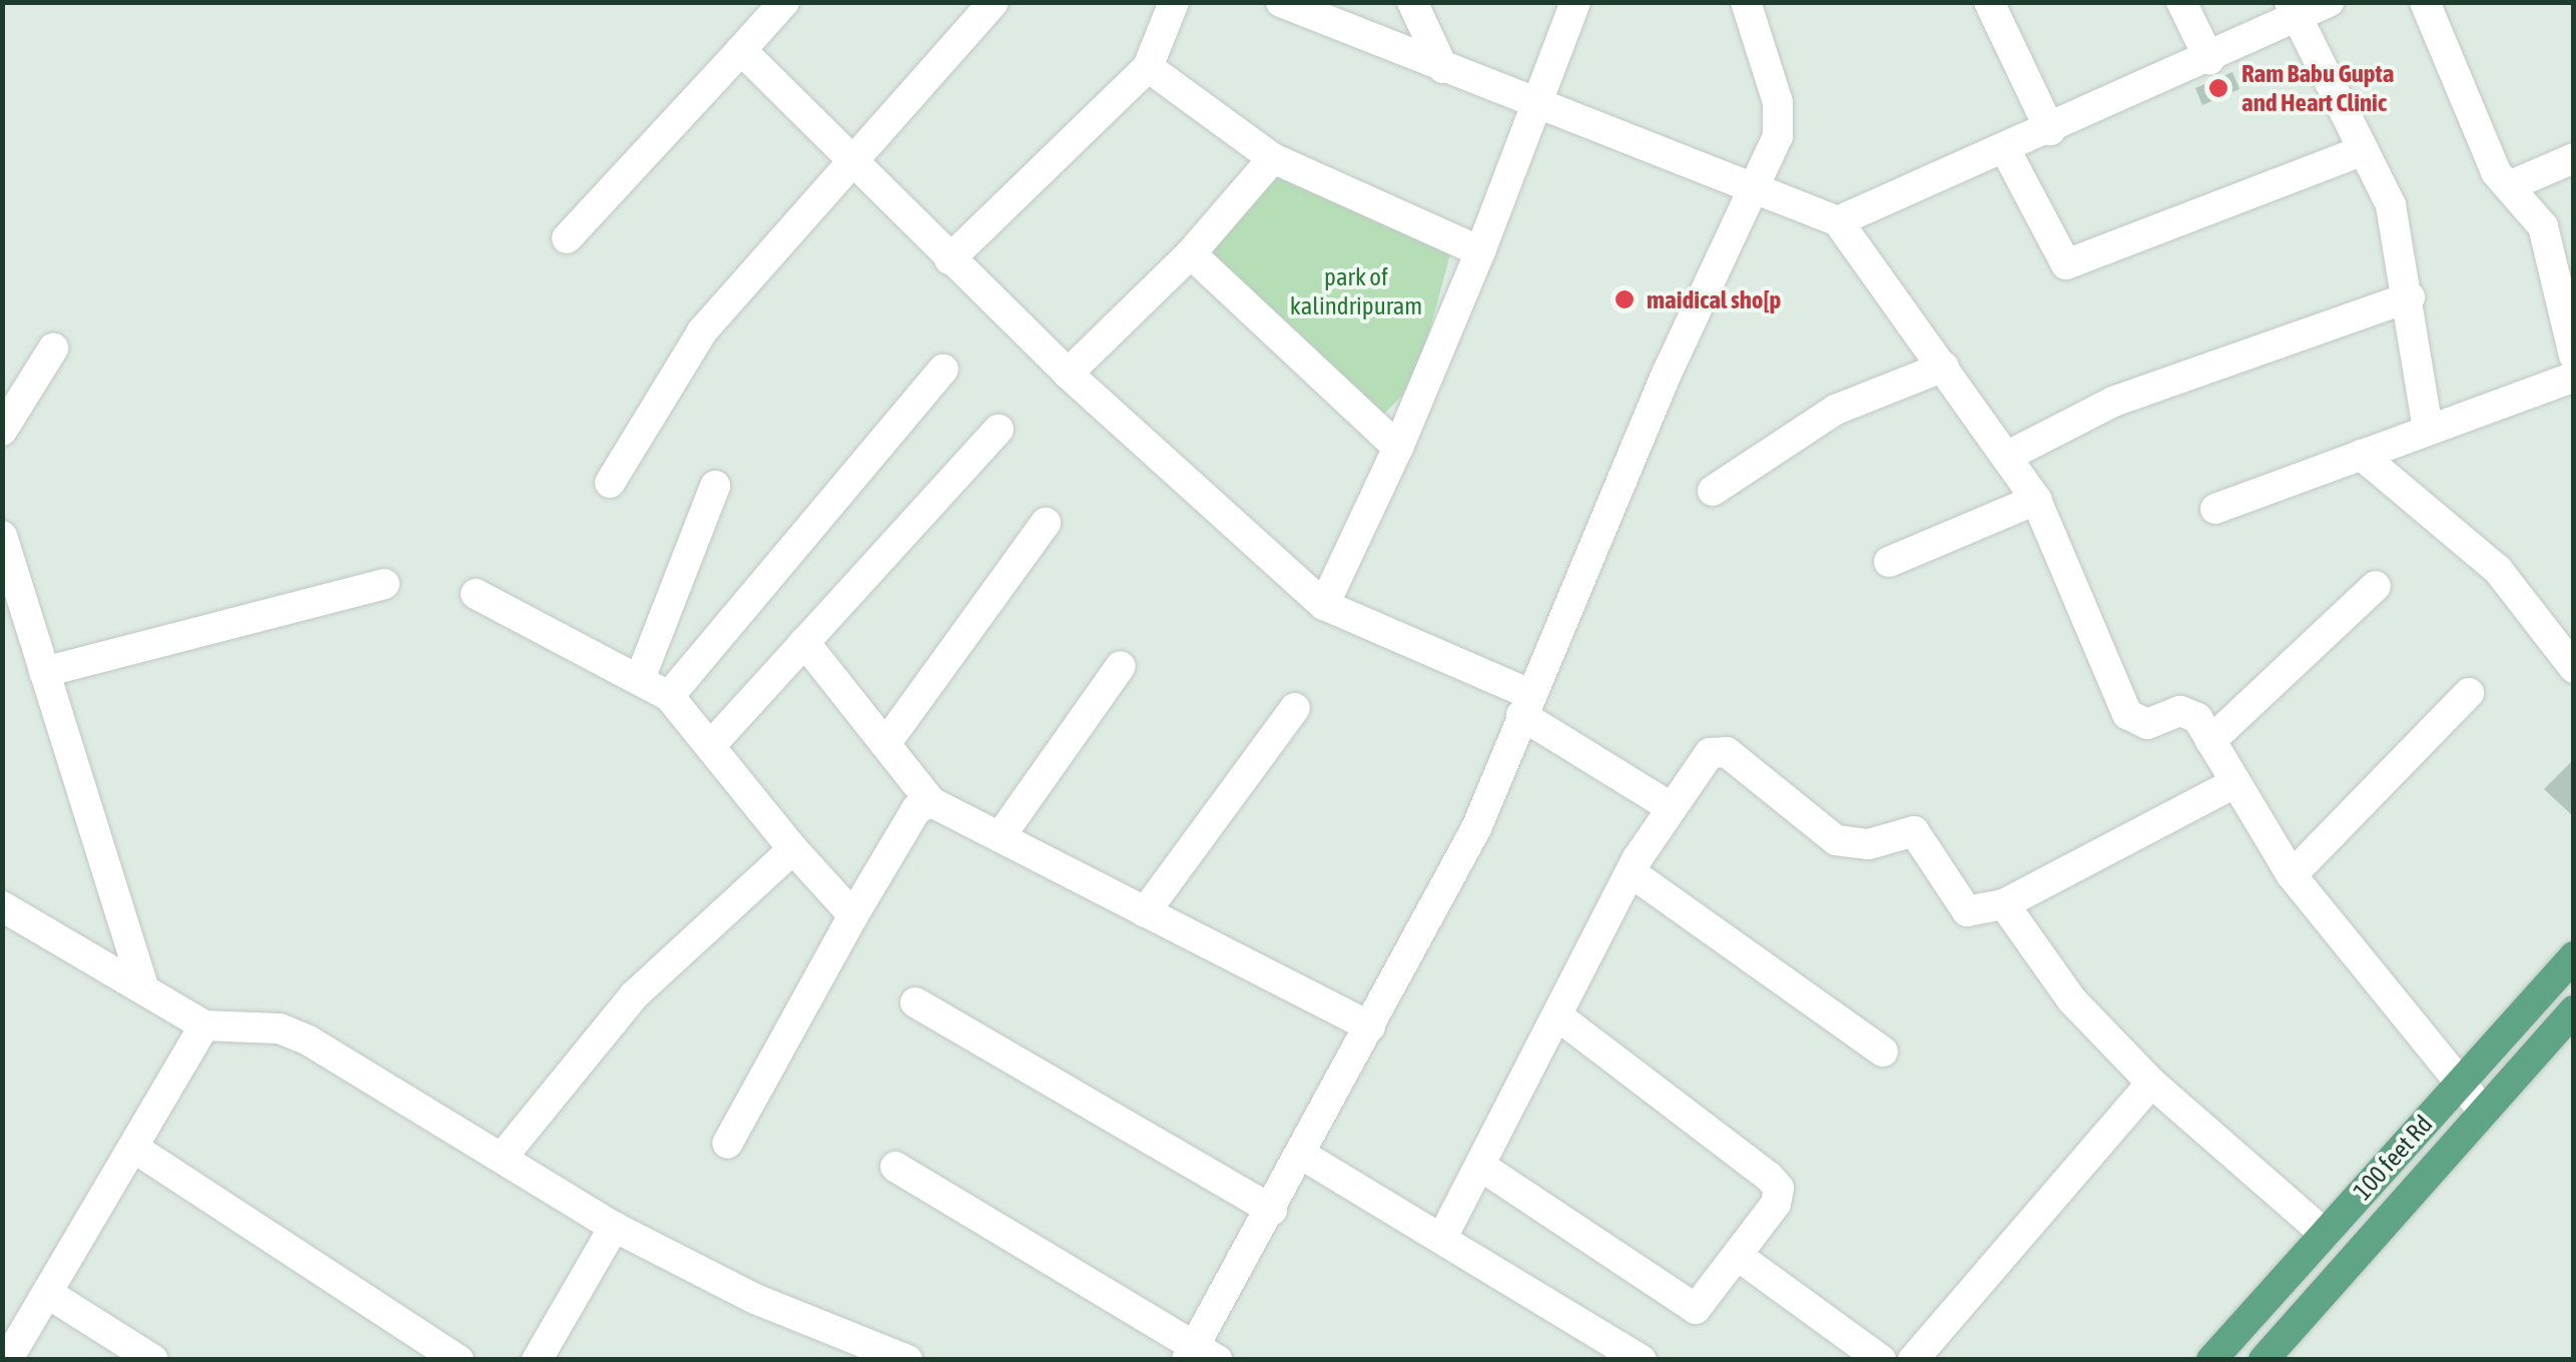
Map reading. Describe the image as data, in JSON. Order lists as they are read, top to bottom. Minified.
{"streets":{"main road":["100 feet Rd"]},"parks":["park of kalindripuram"],"places":["Ram Babu Gupta and Heart Clinic","maidical sho[p"]}
